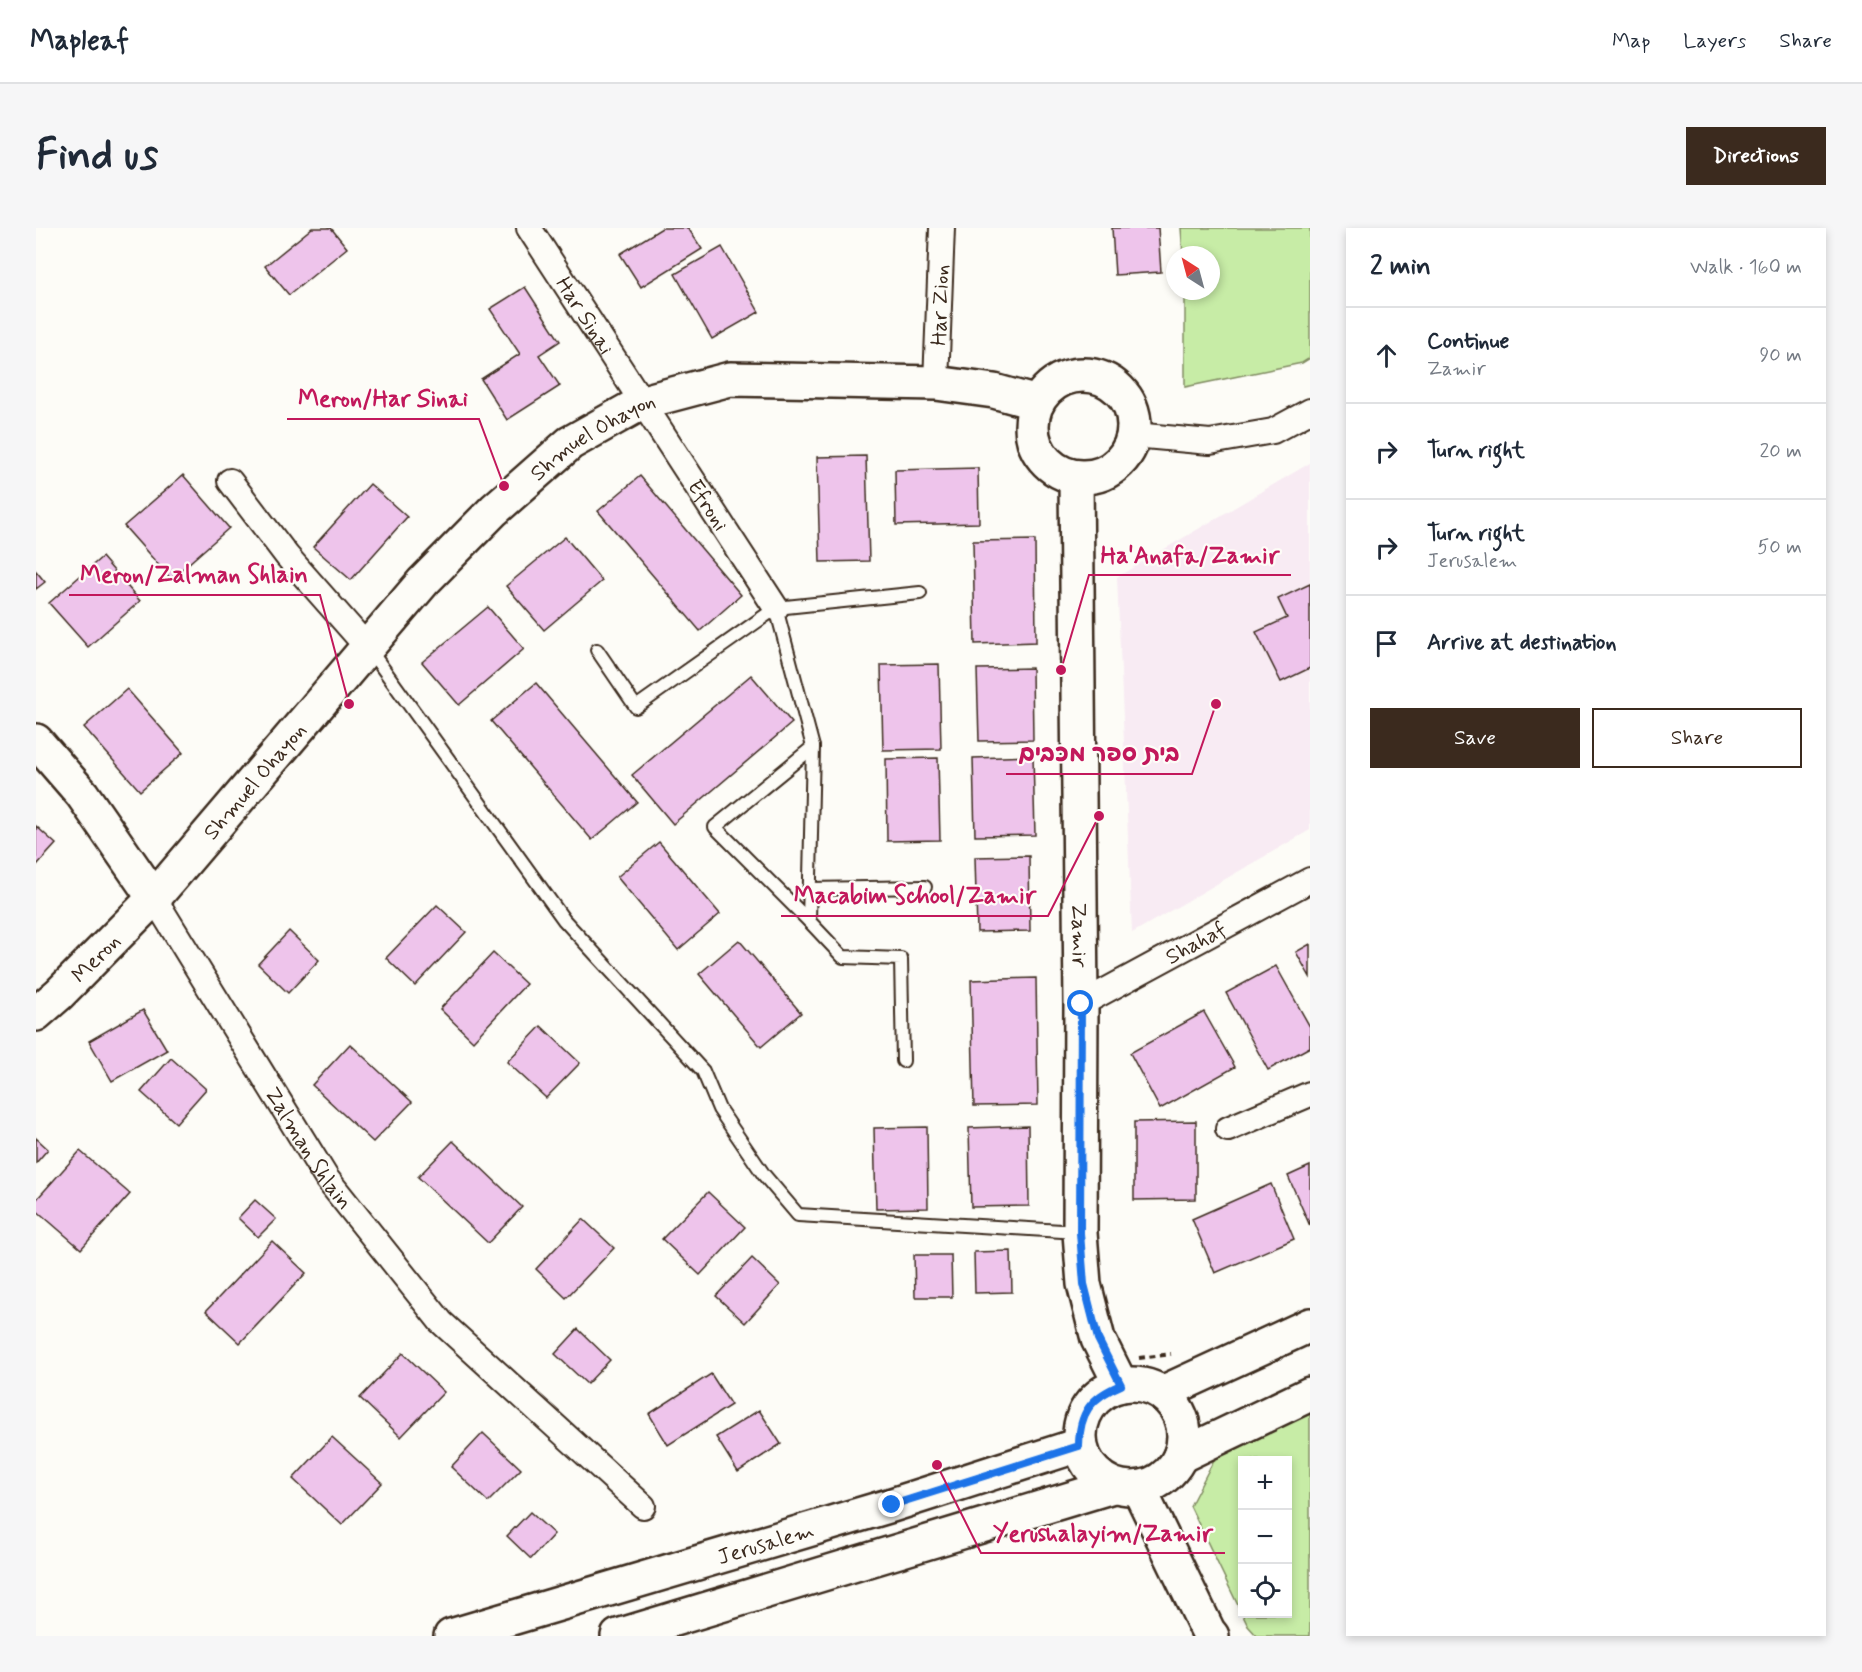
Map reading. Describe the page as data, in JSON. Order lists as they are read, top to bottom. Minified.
{"streets":{"street":["Har Zion","Har Sinai","Shmuel Ohayon","Efroni","Zamir","Shahaf","Meron","Zalman Shlain","Jerusalem"]},"crossings":[["Har Zion","Shmuel Ohayon"],["Har Sinai","Shmuel Ohayon"],["Har Sinai","Efroni"],["Shmuel Ohayon","Efroni"],["Shmuel Ohayon","Zamir"],["Shmuel Ohayon","Meron"],["Shmuel Ohayon","Zalman Shlain"],["Zamir","Shahaf"],["Zamir","Jerusalem"],["Meron","Zalman Shlain"]],"places":["Meron/Har Sinai","Ha'Anafa/Zamir","Meron/Zalman Shlain","בית ספר מכבים","Macabim School/Zamir","Yerushalayim/Zamir"],"north":"top left","page":{"header":"Mapleaf","nav":["Map","Layers","Share"],"buttons":["Directions",["Save","Share"]],"title":"Find us","heading":["2 min","Walk · 160 m"],"list":[["Continue","Zamir","90 m"],["Turn right","20 m"],["Turn right","Jerusalem","50 m"],"Arrive at destination"],"map_buttons":["+","−"]}}
